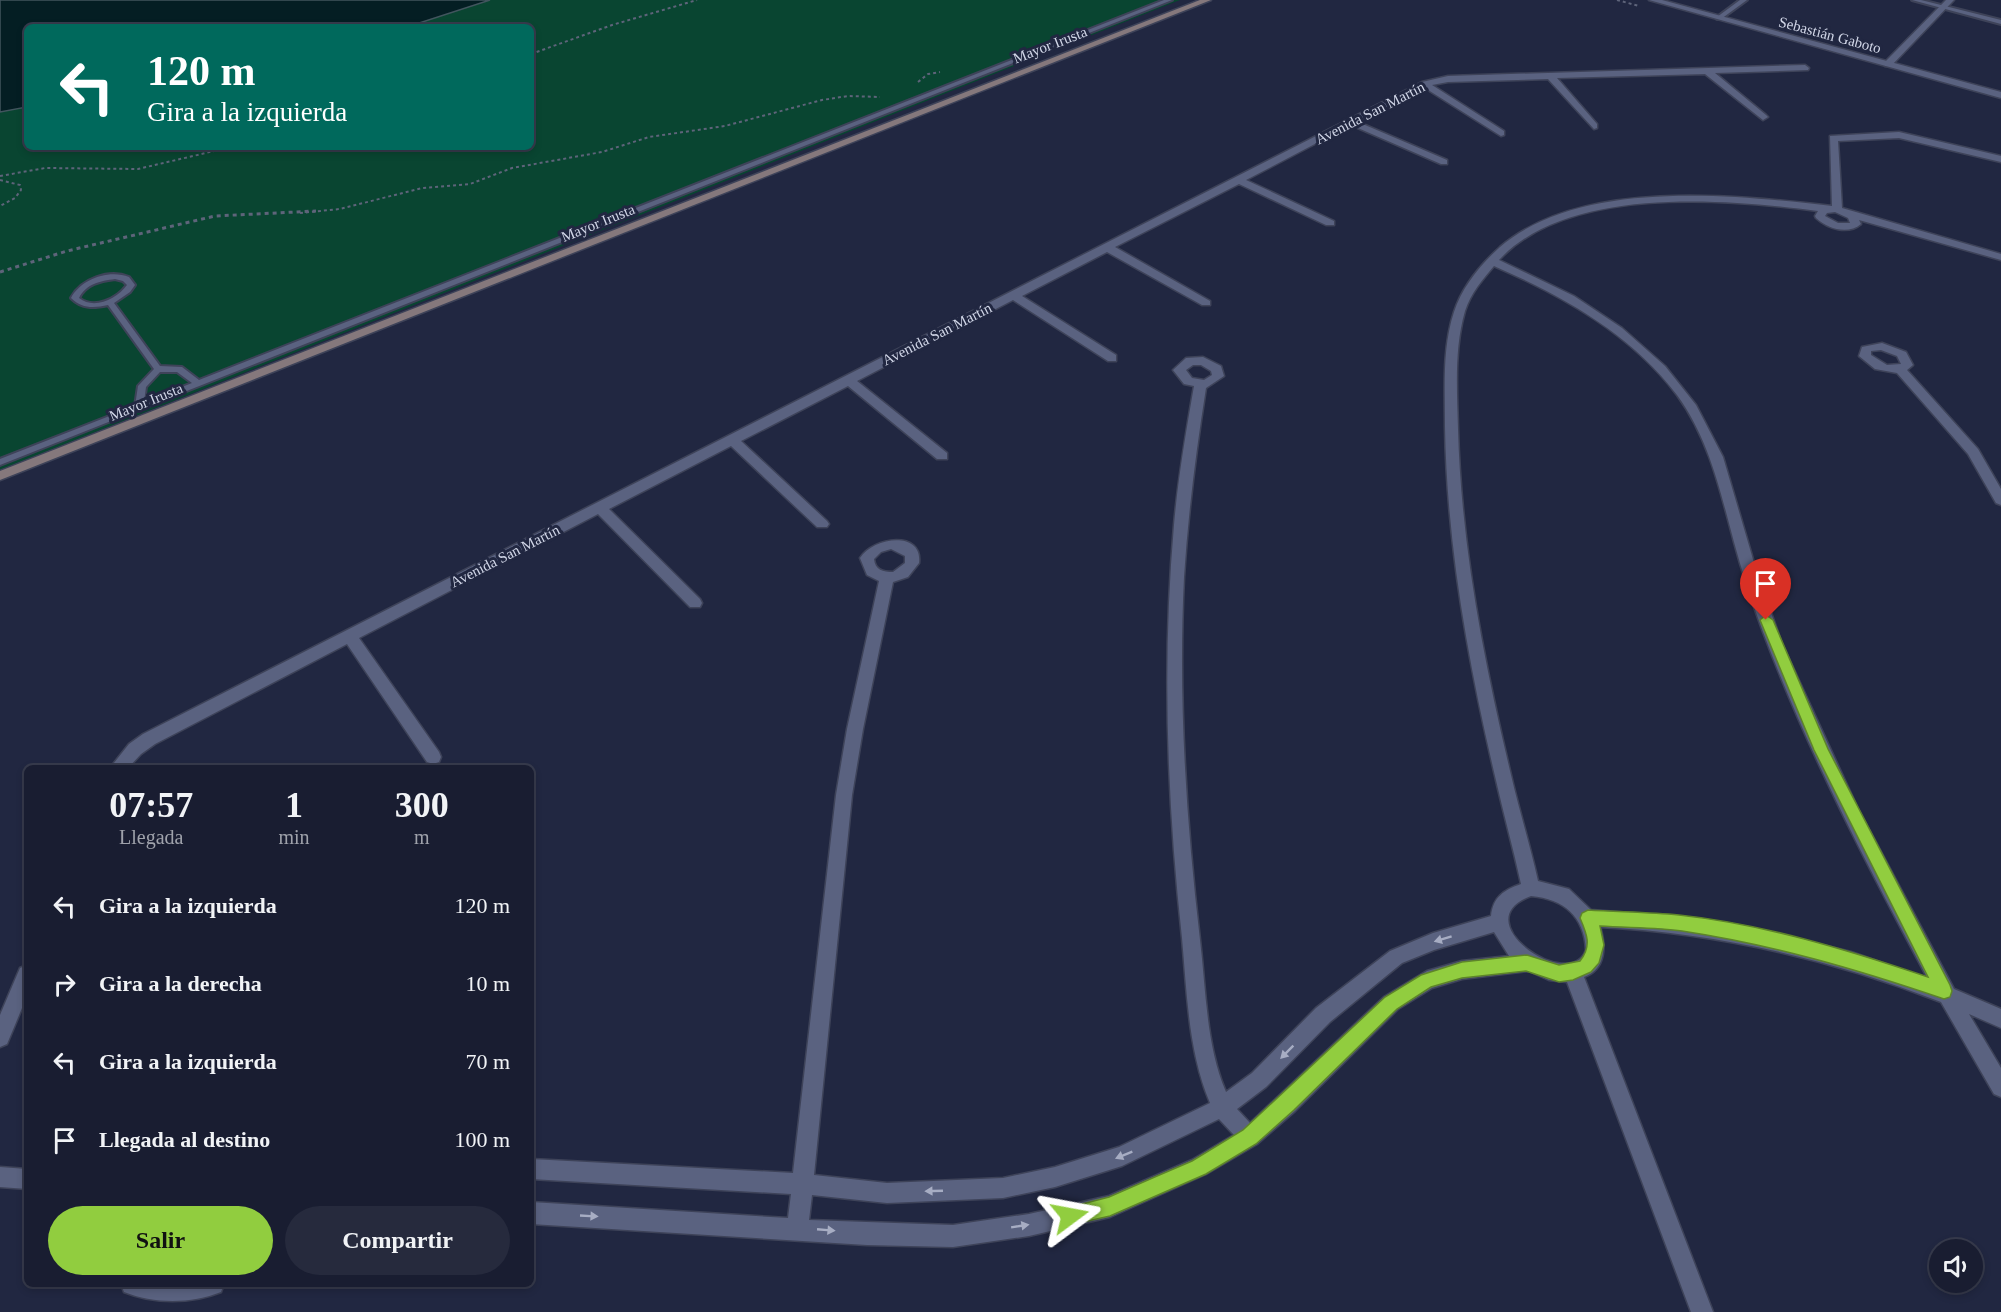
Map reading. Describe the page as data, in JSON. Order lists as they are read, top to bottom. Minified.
{"streets":{"main road":["Mayor Irusta"],"street":["Sebastián Gaboto","Avenida San Martín"]},"page":{"turn":["120 m","Gira a la izquierda"],"eta":["07:57","Llegada","1","min","300","m"],"list":[{"name":"Gira a la izquierda","value":"120 m"},{"name":"Gira a la derecha","value":"10 m"},{"name":"Gira a la izquierda","value":"70 m"},{"name":"Llegada al destino","value":"100 m"}],"buttons":["Salir","Compartir"]}}
